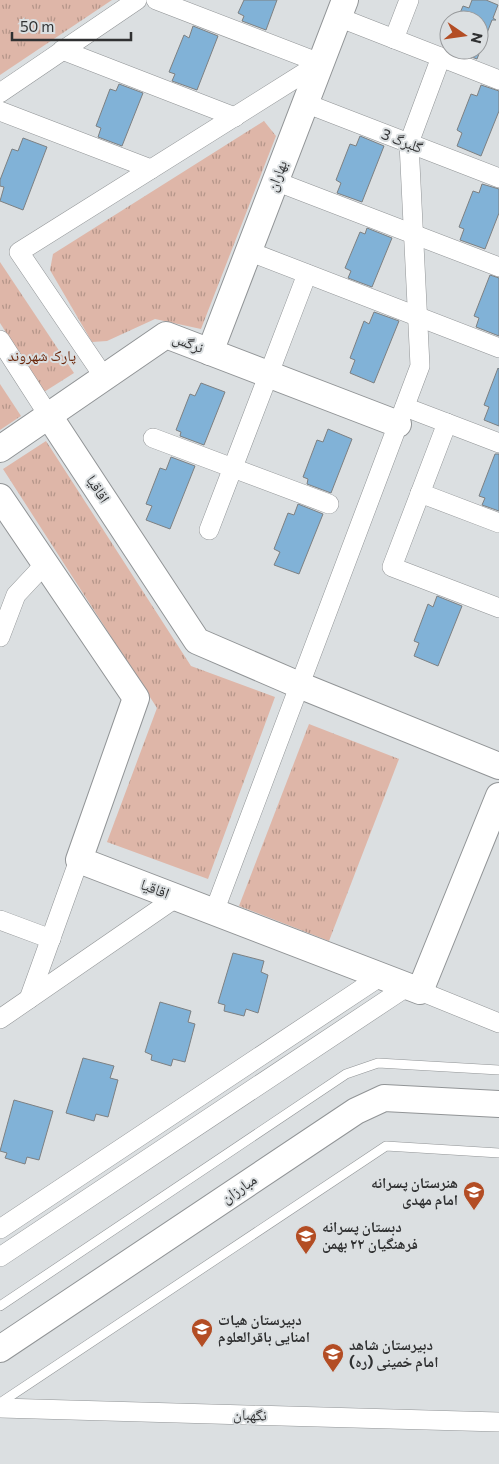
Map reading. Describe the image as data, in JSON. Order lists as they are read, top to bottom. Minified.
{"streets":{"street":["گلبرگ 3","بهاران","نرگس","اقاقیا","مبارزان","نگهبان"]},"crossings":[["گلبرگ 3","بهاران"],["بهاران","نرگس"],["نرگس","اقاقیا"]],"parks":["پارک شهروند"],"places":{"school or university":["هنرستان پسرانه امام مهدی","دبستان پسرانه فرهنگیان ۲۲ بهمن","دبیرستان هیات امنایی باقرالعلوم","دبیرستان شاهد امام خمینی (ره)"]},"scale_bar":"50 m","north":"right"}
